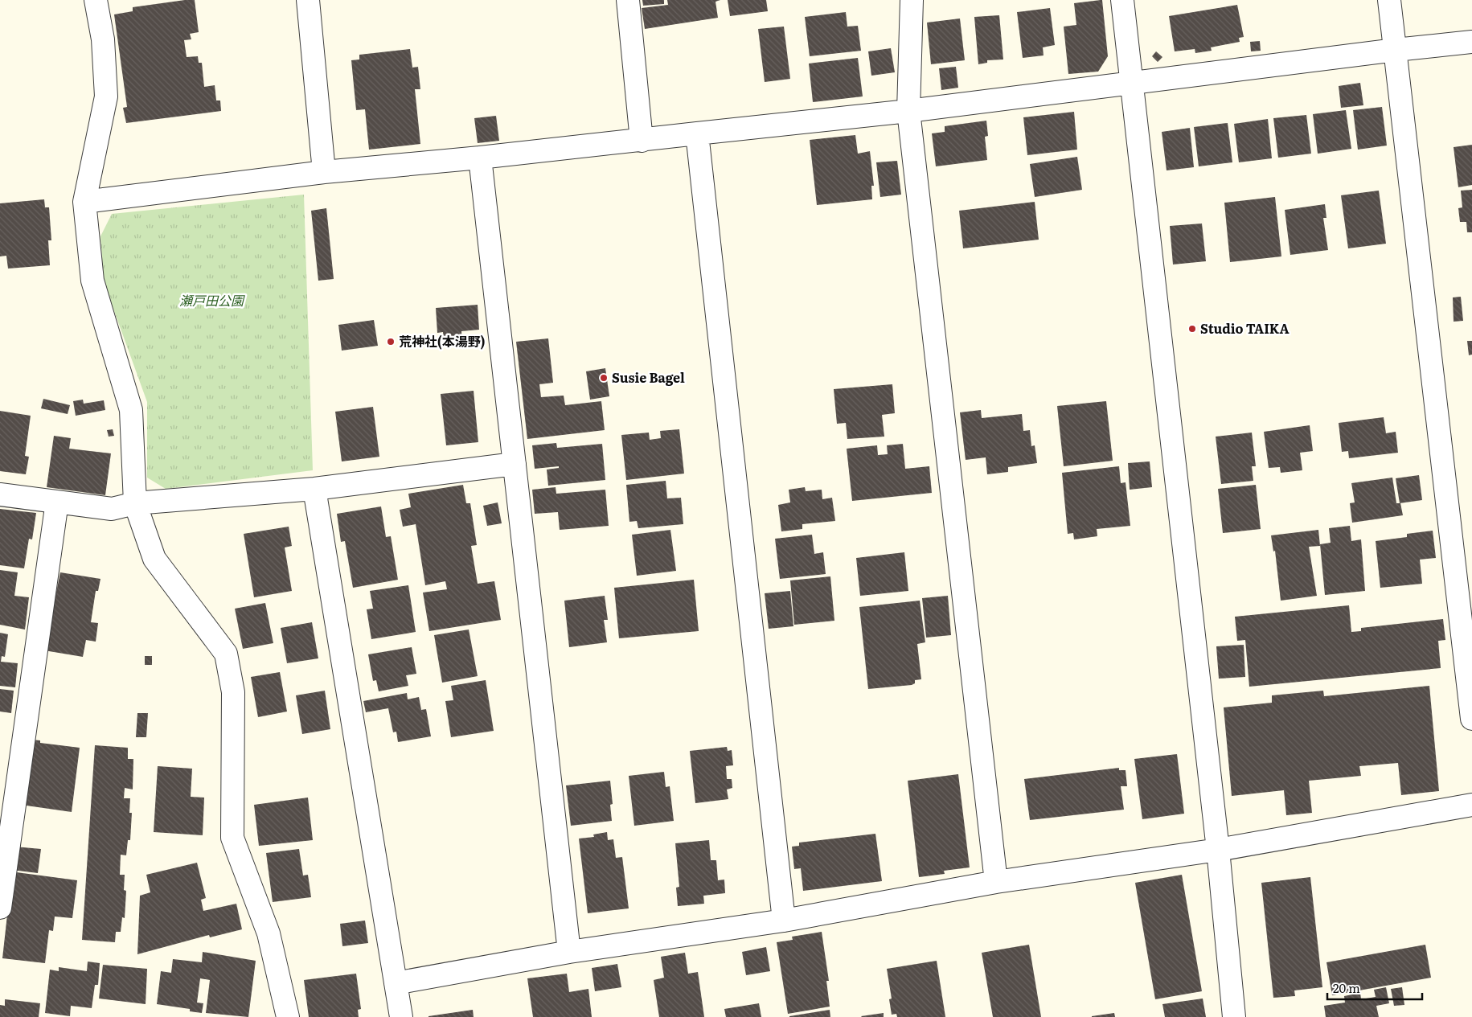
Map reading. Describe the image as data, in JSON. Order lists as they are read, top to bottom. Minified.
{"parks":["瀬戸田公園"],"places":["Studio TAIKA","荒神社(本湯野)","Susie Bagel"],"scale_bar":"20 m"}
